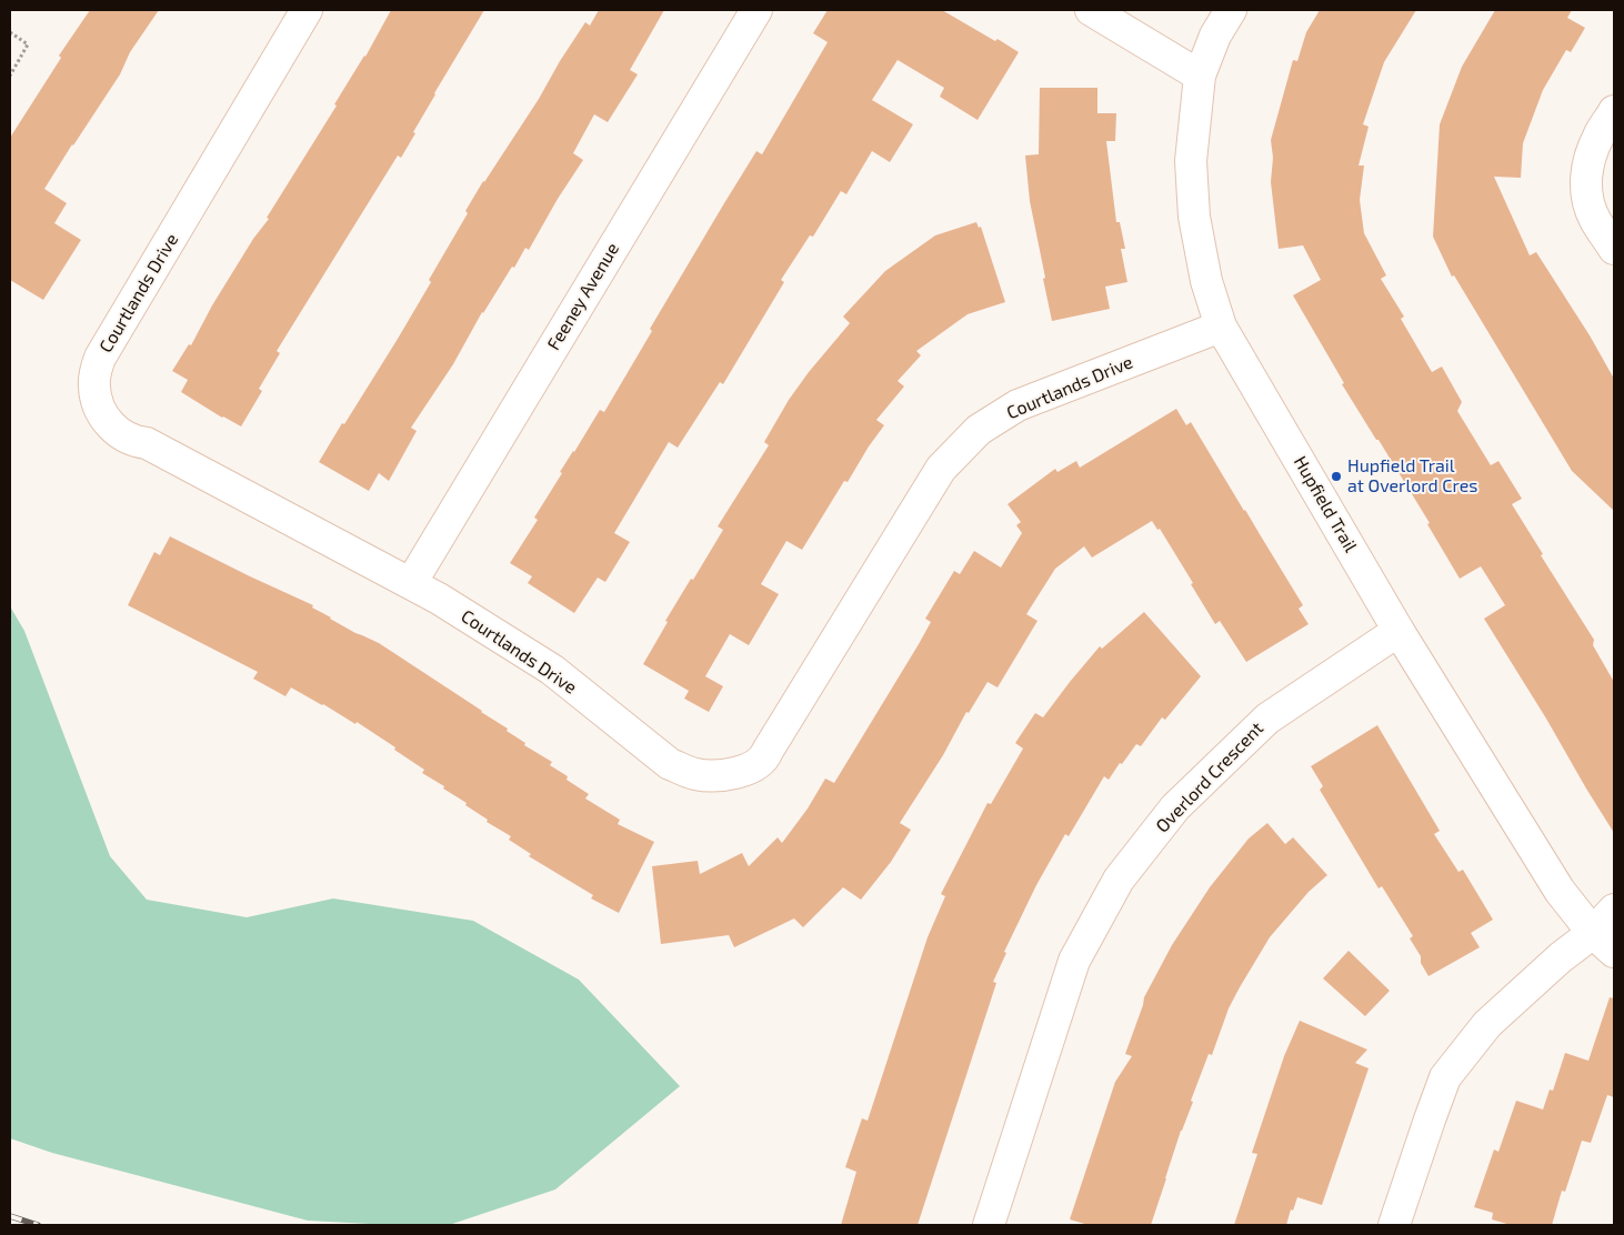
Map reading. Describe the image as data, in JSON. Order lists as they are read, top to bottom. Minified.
{"streets":{"street":["Courtlands Drive","Feeney Avenue","Hupfield Trail","Overlord Crescent"]},"crossings":[["Courtlands Drive","Feeney Avenue"],["Courtlands Drive","Hupfield Trail"],["Hupfield Trail","Overlord Crescent"]],"places":["Hupfield Trail at Overlord Cres"]}
